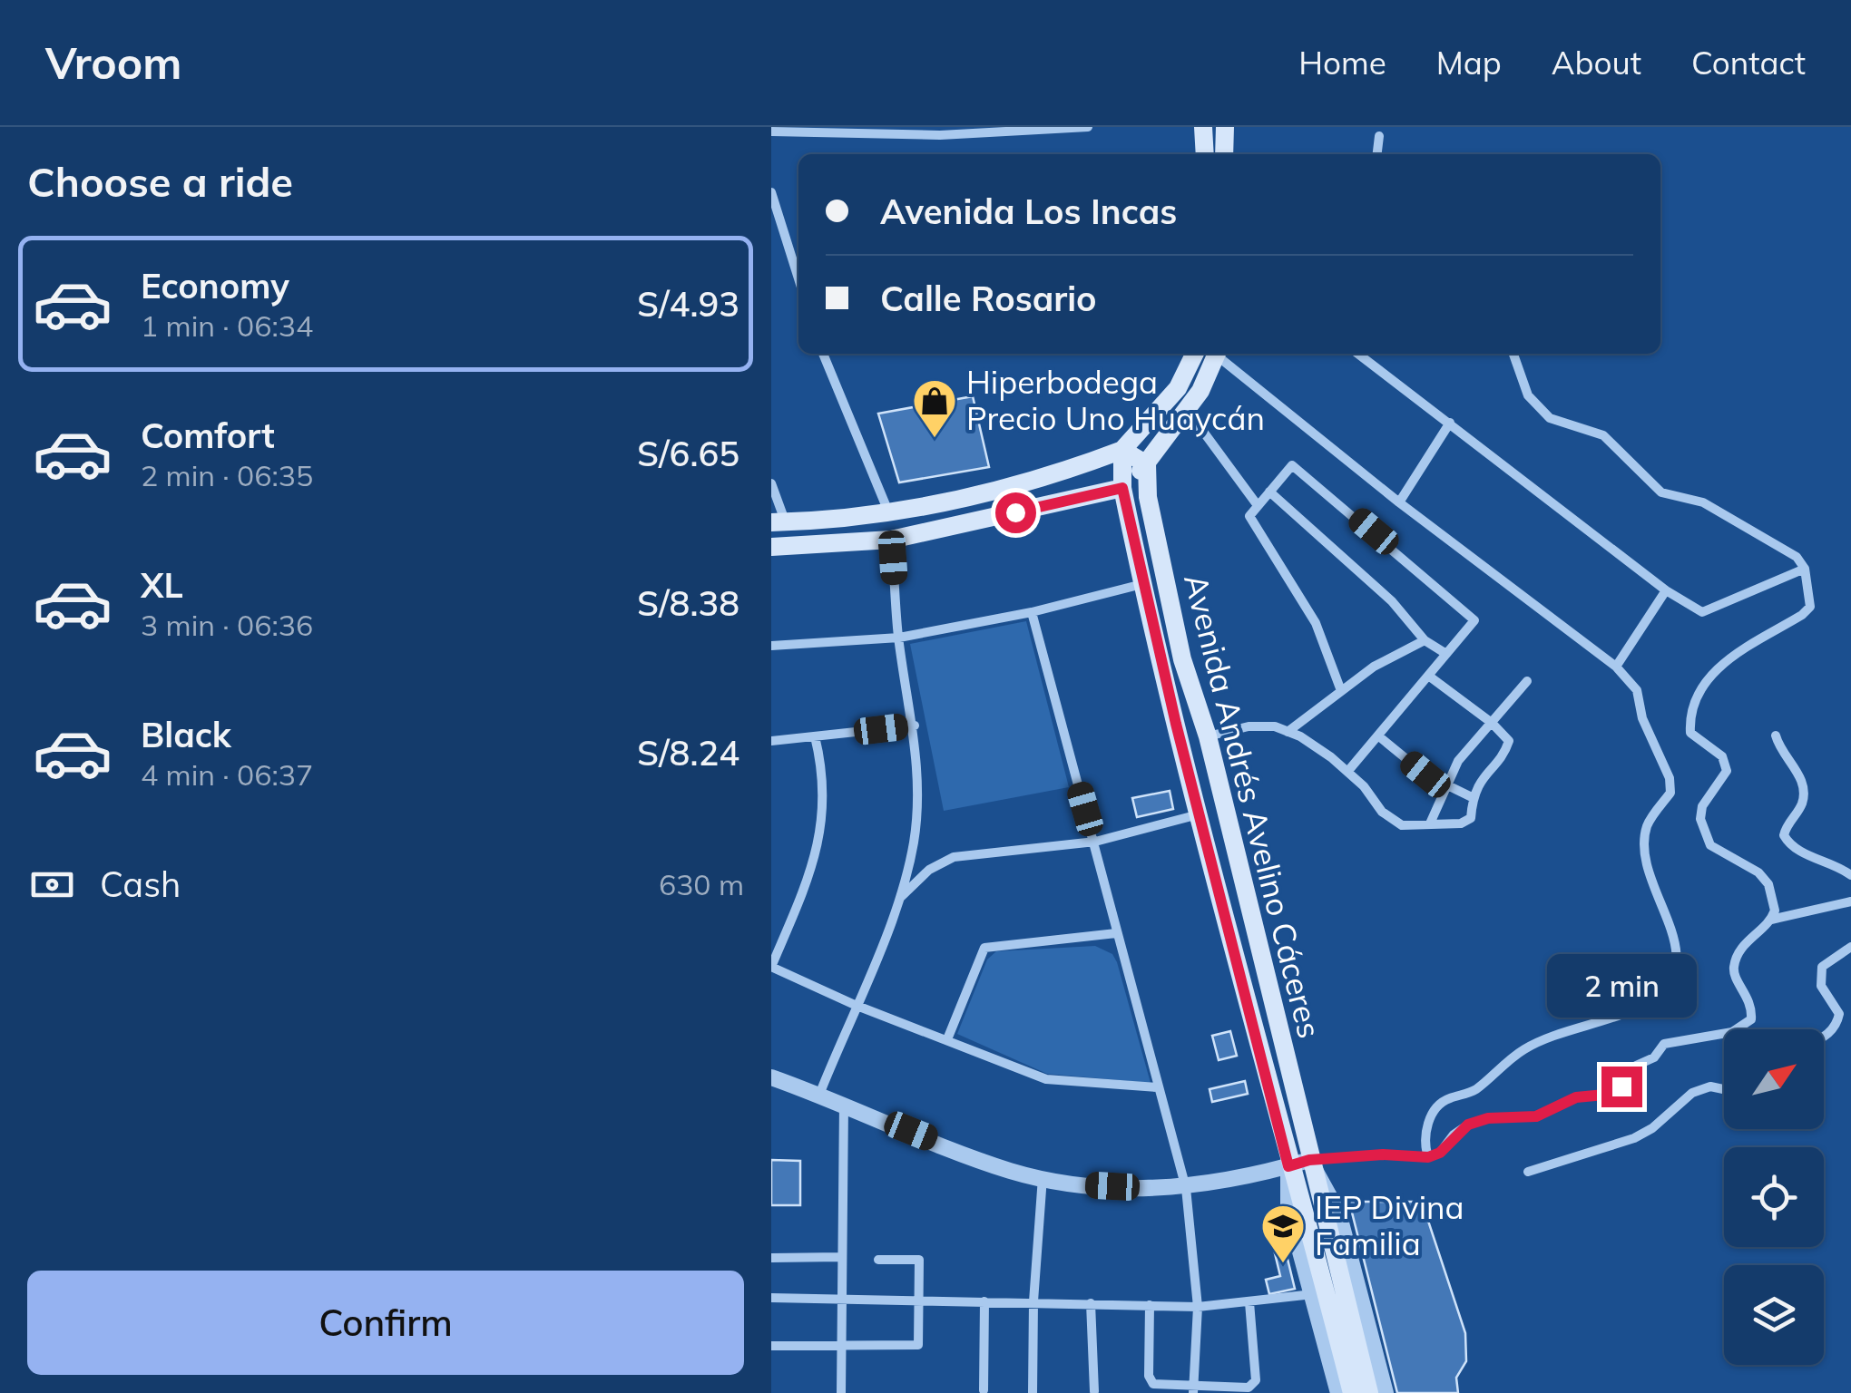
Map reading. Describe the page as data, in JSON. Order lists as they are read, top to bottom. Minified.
{"streets":{"main road":["Avenida Andrés Avelino Cáceres"]},"places":{"shop":["Hiperbodega Precio Uno Huaycán"],"school or university":["IEP Divina Familia"]},"north":"top right","page":{"header":"Vroom","nav":["Home","Map","About","Contact"],"heading":"Choose a ride","banner":["Avenida Los Incas","Calle Rosario"],"list":[{"name":"Economy","note":"1 min · 06:34","value":"S/4.93"},{"name":"Comfort","note":"2 min · 06:35","value":"S/6.65"},{"name":"XL","note":"3 min · 06:36","value":"S/8.38"},{"name":"Black","note":"4 min · 06:37","value":"S/8.24"}],"pay":["Cash","630 m"],"bubble":"2 min","buttons":"Confirm"}}
